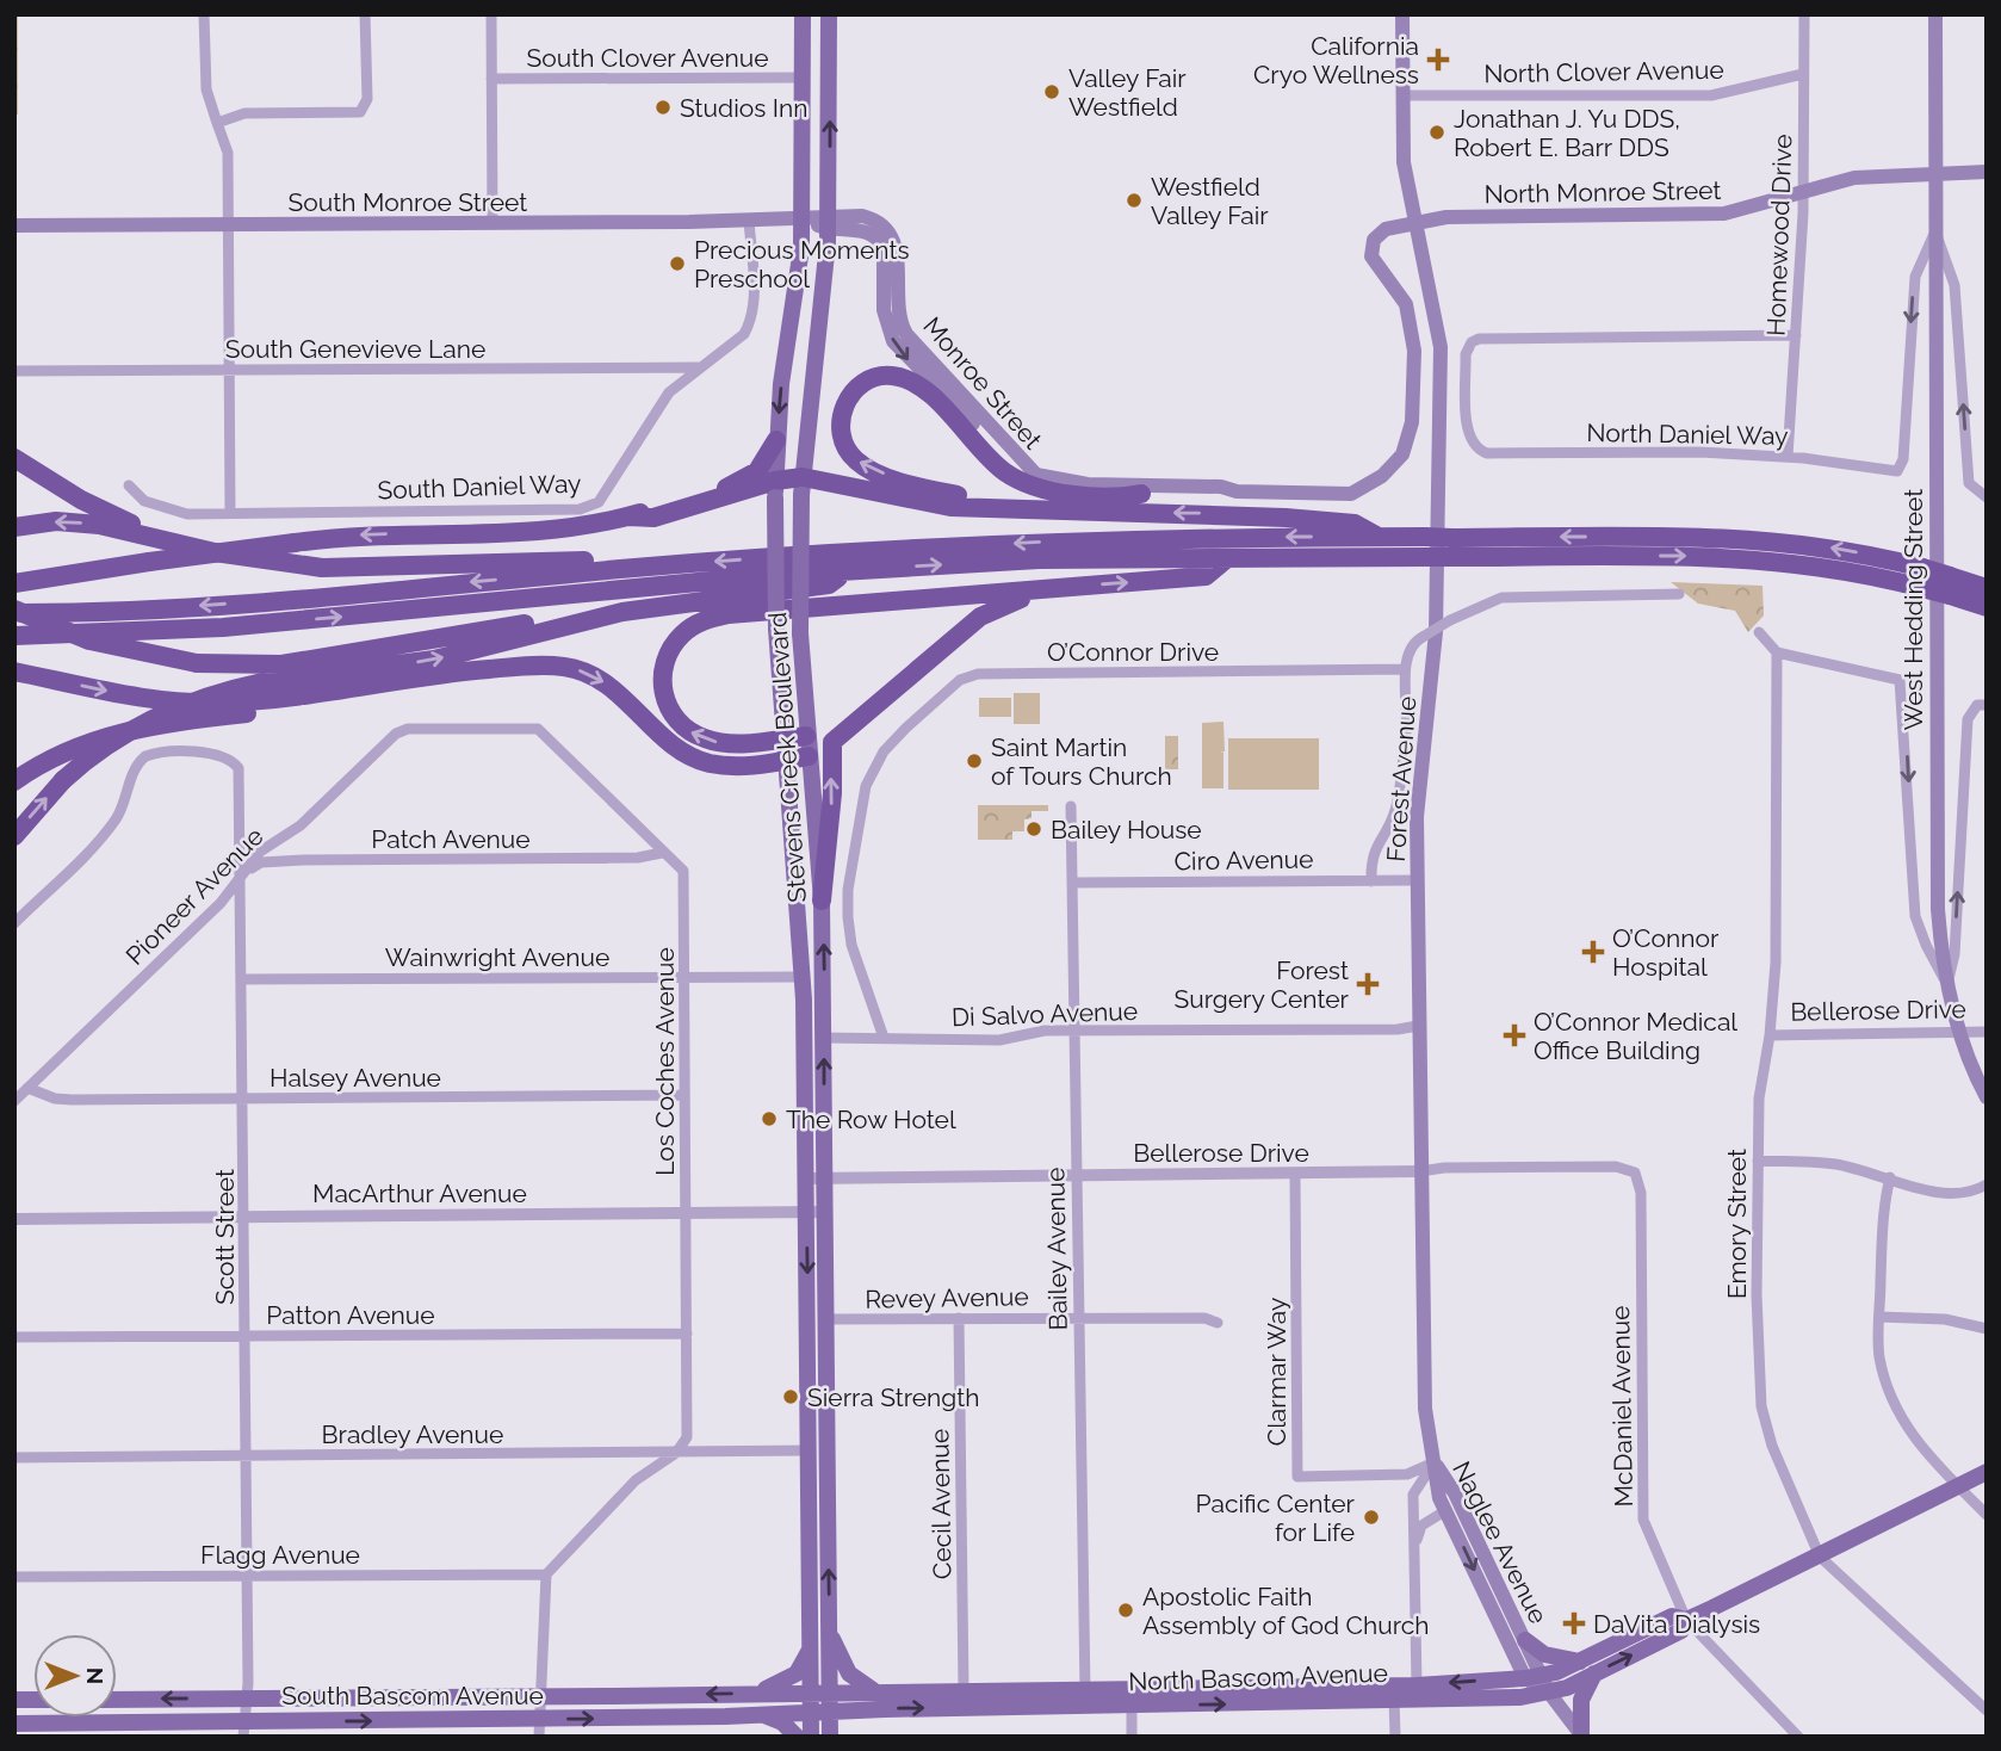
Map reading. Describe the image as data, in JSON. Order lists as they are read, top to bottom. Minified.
{"streets":{"main road":["North Monroe Street","South Monroe Street","Monroe Street","West Hedding Street","Stevens Creek Boulevard","Forest Avenue","Naglee Avenue","North Bascom Avenue","South Bascom Avenue"],"street":["South Clover Avenue","North Clover Avenue","Homewood Drive","South Genevieve Lane","North Daniel Way","South Daniel Way","O’Connor Drive","Patch Avenue","Ciro Avenue","Pioneer Avenue","Wainwright Avenue","Bellerose Drive","Di Salvo Avenue","Los Coches Avenue","Halsey Avenue","MacArthur Avenue","Emory Street","Scott Street","Bailey Avenue","Revey Avenue","Patton Avenue","Clarmar Way","McDaniel Avenue","Bradley Avenue","Cecil Avenue","Flagg Avenue"]},"crossings":[["South Clover Avenue","Stevens Creek Boulevard"],["North Clover Avenue","Homewood Drive"],["North Clover Avenue","Forest Avenue"],["North Monroe Street","Homewood Drive"],["North Monroe Street","Monroe Street"],["North Monroe Street","West Hedding Street"],["North Monroe Street","Forest Avenue"],["South Monroe Street","Monroe Street"],["South Monroe Street","South Daniel Way"],["South Monroe Street","Stevens Creek Boulevard"],["Homewood Drive","North Daniel Way"],["South Genevieve Lane","South Daniel Way"],["Monroe Street","Stevens Creek Boulevard"],["Monroe Street","Forest Avenue"],["North Daniel Way","West Hedding Street"],["West Hedding Street","Bellerose Drive"],["West Hedding Street","Emory Street"],["O’Connor Drive","Di Salvo Avenue"],["Stevens Creek Boulevard","Wainwright Avenue"],["Stevens Creek Boulevard","Bellerose Drive"],["Stevens Creek Boulevard","Di Salvo Avenue"],["Stevens Creek Boulevard","MacArthur Avenue"],["Stevens Creek Boulevard","Revey Avenue"],["Stevens Creek Boulevard","Bradley Avenue"],["Stevens Creek Boulevard","North Bascom Avenue"],["Stevens Creek Boulevard","South Bascom Avenue"],["Forest Avenue","Ciro Avenue"],["Forest Avenue","Bellerose Drive"],["Forest Avenue","Di Salvo Avenue"],["Forest Avenue","Clarmar Way"],["Forest Avenue","Naglee Avenue"],["Patch Avenue","Pioneer Avenue"],["Patch Avenue","Los Coches Avenue"],["Patch Avenue","Scott Street"],["Ciro Avenue","Bailey Avenue"],["Pioneer Avenue","Los Coches Avenue"],["Pioneer Avenue","Halsey Avenue"],["Pioneer Avenue","Scott Street"],["Wainwright Avenue","Los Coches Avenue"],["Wainwright Avenue","Scott Street"],["Bellerose Drive","Emory Street"],["Bellerose Drive","Bailey Avenue"],["Bellerose Drive","Clarmar Way"],["Bellerose Drive","McDaniel Avenue"],["Di Salvo Avenue","Bailey Avenue"],["Los Coches Avenue","Halsey Avenue"],["Los Coches Avenue","MacArthur Avenue"],["Los Coches Avenue","Patton Avenue"],["Los Coches Avenue","Bradley Avenue"],["Halsey Avenue","Scott Street"],["MacArthur Avenue","Scott Street"],["Emory Street","North Bascom Avenue"],["Scott Street","Patton Avenue"],["Scott Street","Bradley Avenue"],["Scott Street","Flagg Avenue"],["Scott Street","South Bascom Avenue"],["Bailey Avenue","Revey Avenue"],["Bailey Avenue","North Bascom Avenue"],["Revey Avenue","Cecil Avenue"],["Clarmar Way","Naglee Avenue"],["McDaniel Avenue","North Bascom Avenue"],["Cecil Avenue","North Bascom Avenue"],["Naglee Avenue","North Bascom Avenue"],["North Bascom Avenue","South Bascom Avenue"]],"places":{"health":["California Cryo Wellness","O’Connor Hospital","Forest Surgery Center","O’Connor Medical Office Building","DaVita Dialysis"],"other":["Valley Fair Westfield","Studios Inn","Jonathan J. Yu DDS, Robert E. Barr DDS","Westfield Valley Fair","Precious Moments Preschool","Saint Martin of Tours Church","Bailey House","The Row Hotel","Sierra Strength","Pacific Center for Life","Apostolic Faith Assembly of God Church"]},"north":"right"}
